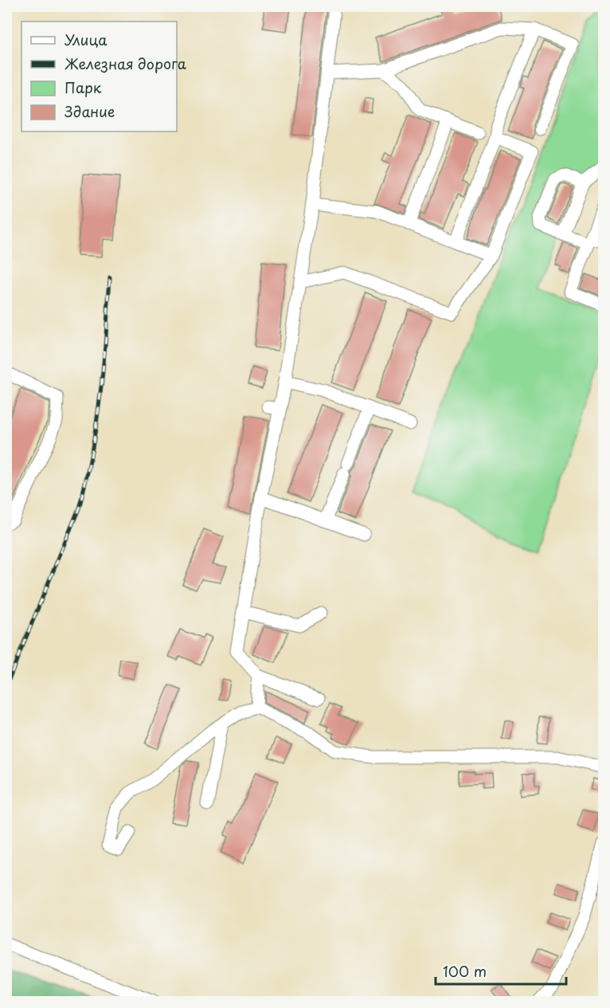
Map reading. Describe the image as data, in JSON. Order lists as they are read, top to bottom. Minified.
{"legend":["Улица","Железная дорога","Парк","Здание"],"scale_bar":"100 m"}
